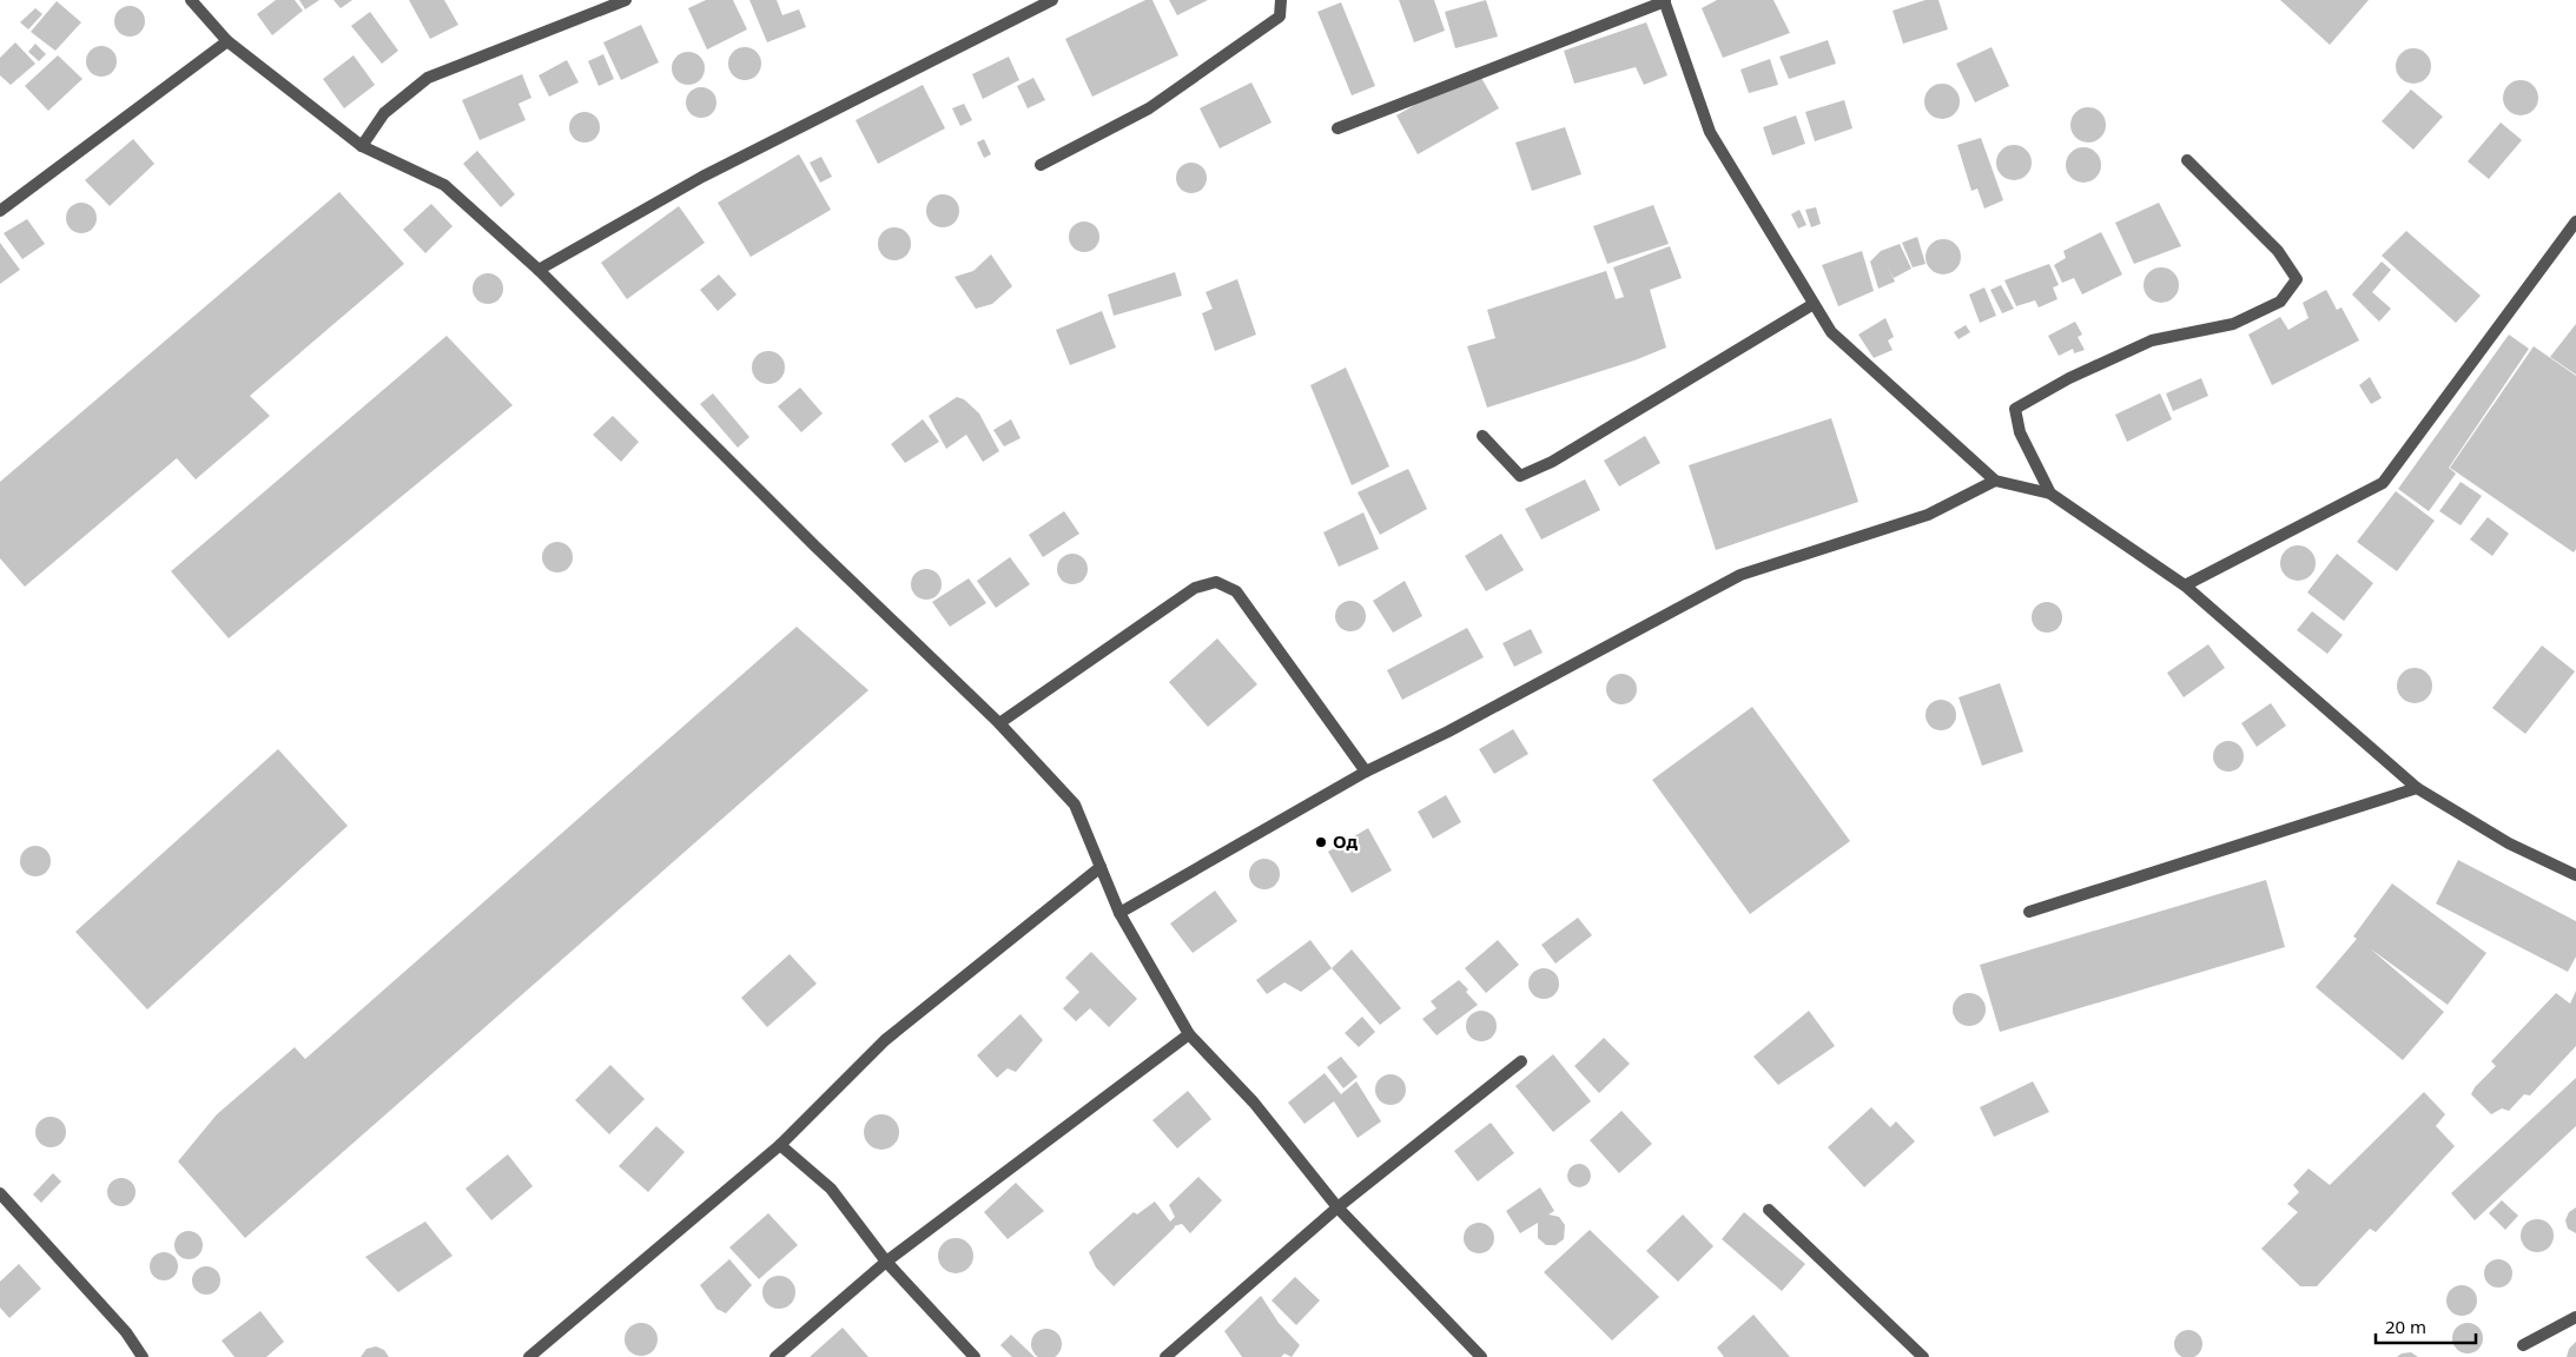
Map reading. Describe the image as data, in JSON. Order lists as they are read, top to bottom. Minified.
{"places":["Од"],"scale_bar":"20 m"}
